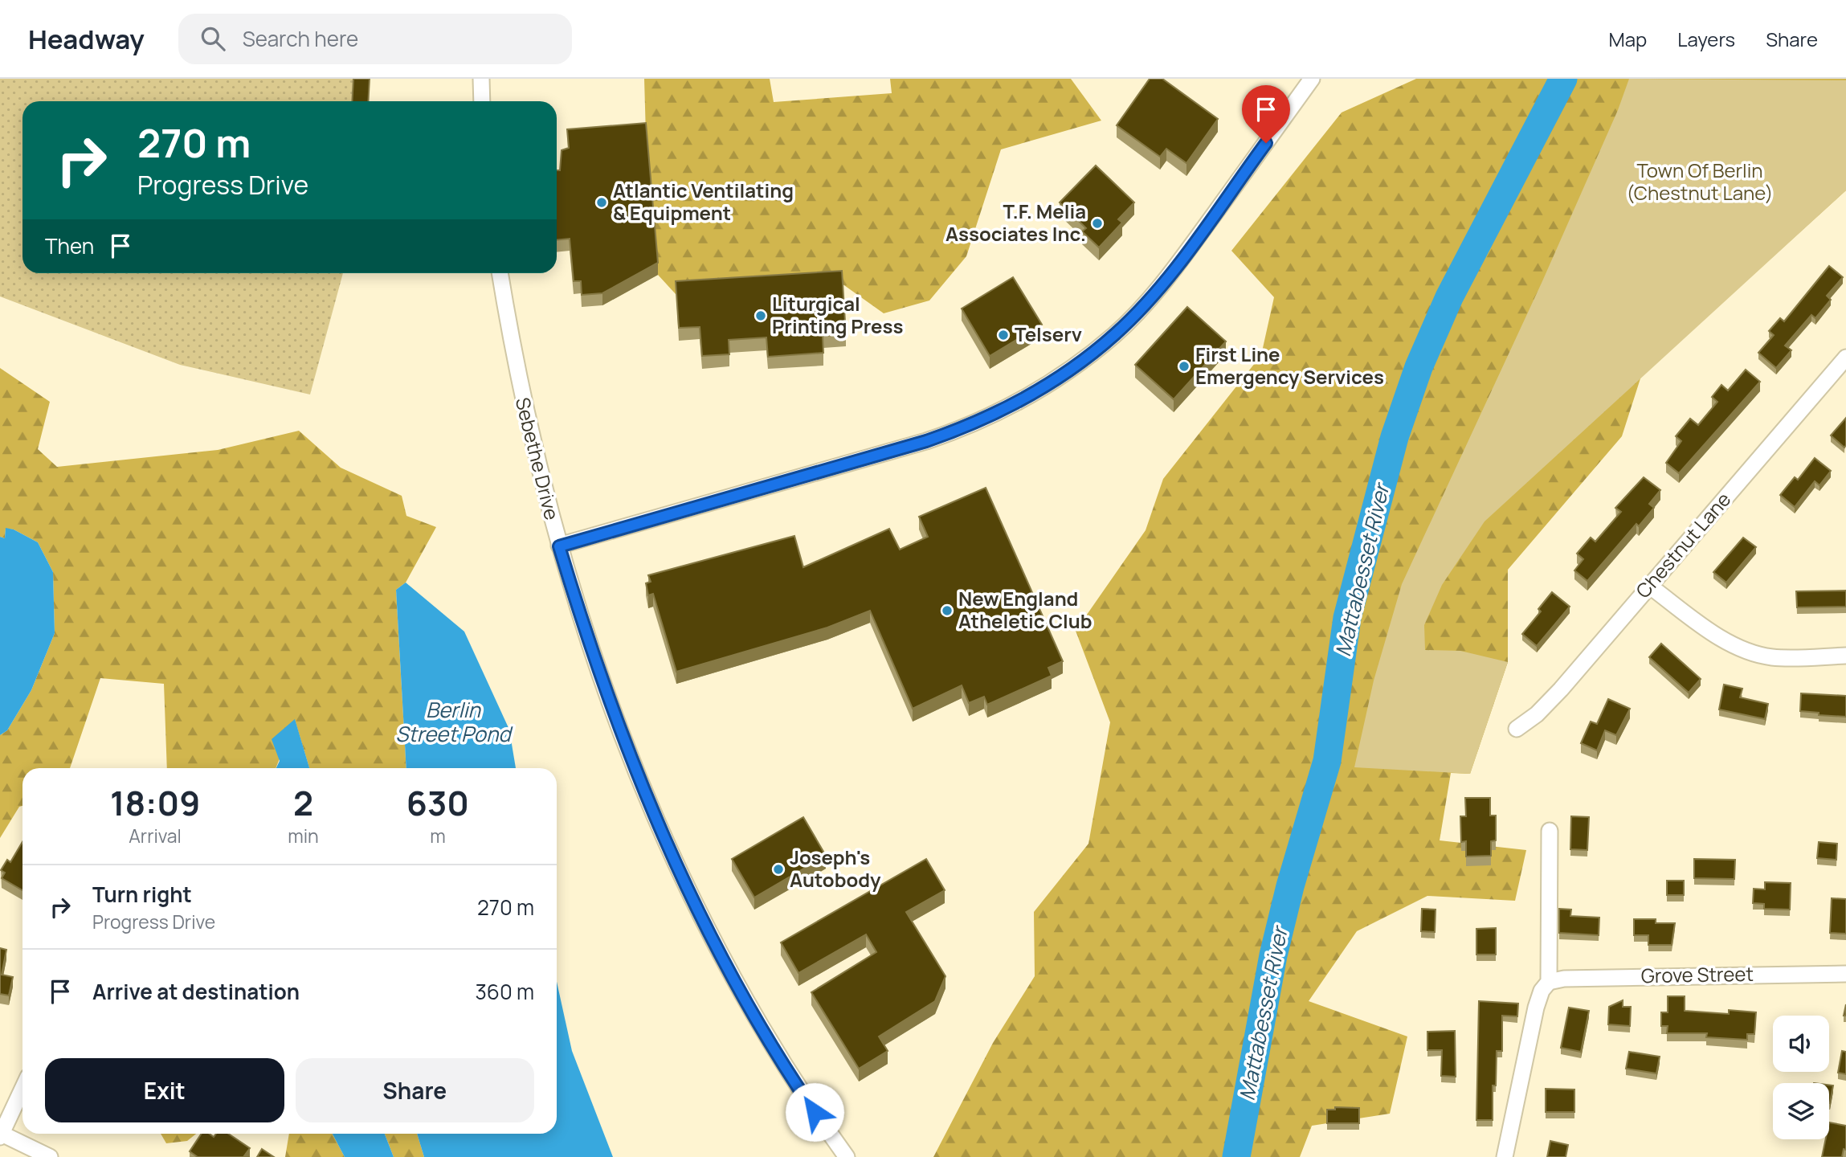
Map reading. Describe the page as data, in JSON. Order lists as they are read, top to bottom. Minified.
{"streets":{"street":["Sebethe Drive","Chestnut Lane","Grove Street"]},"water":["Mattabesset River","Berlin Street Pond"],"parks":["Town Of Berlin (Chestnut Lane)"],"places":["Atlantic Ventilating & Equipment","T.F. Melia Associates Inc.","Liturgical Printing Press","Telserv","First Line Emergency Services","New England Atheletic Club","Joseph's Autobody"],"page":{"header":"Headway","search":"Search here","nav":["Map","Layers","Share"],"turn":["270 m","Progress Drive"],"then":"Then","eta":["18:09","Arrival","2","min","630","m"],"list":[{"name":"Turn right","note":"Progress Drive","value":"270 m"},{"name":"Arrive at destination","value":"360 m"}],"buttons":["Exit","Share"]}}
